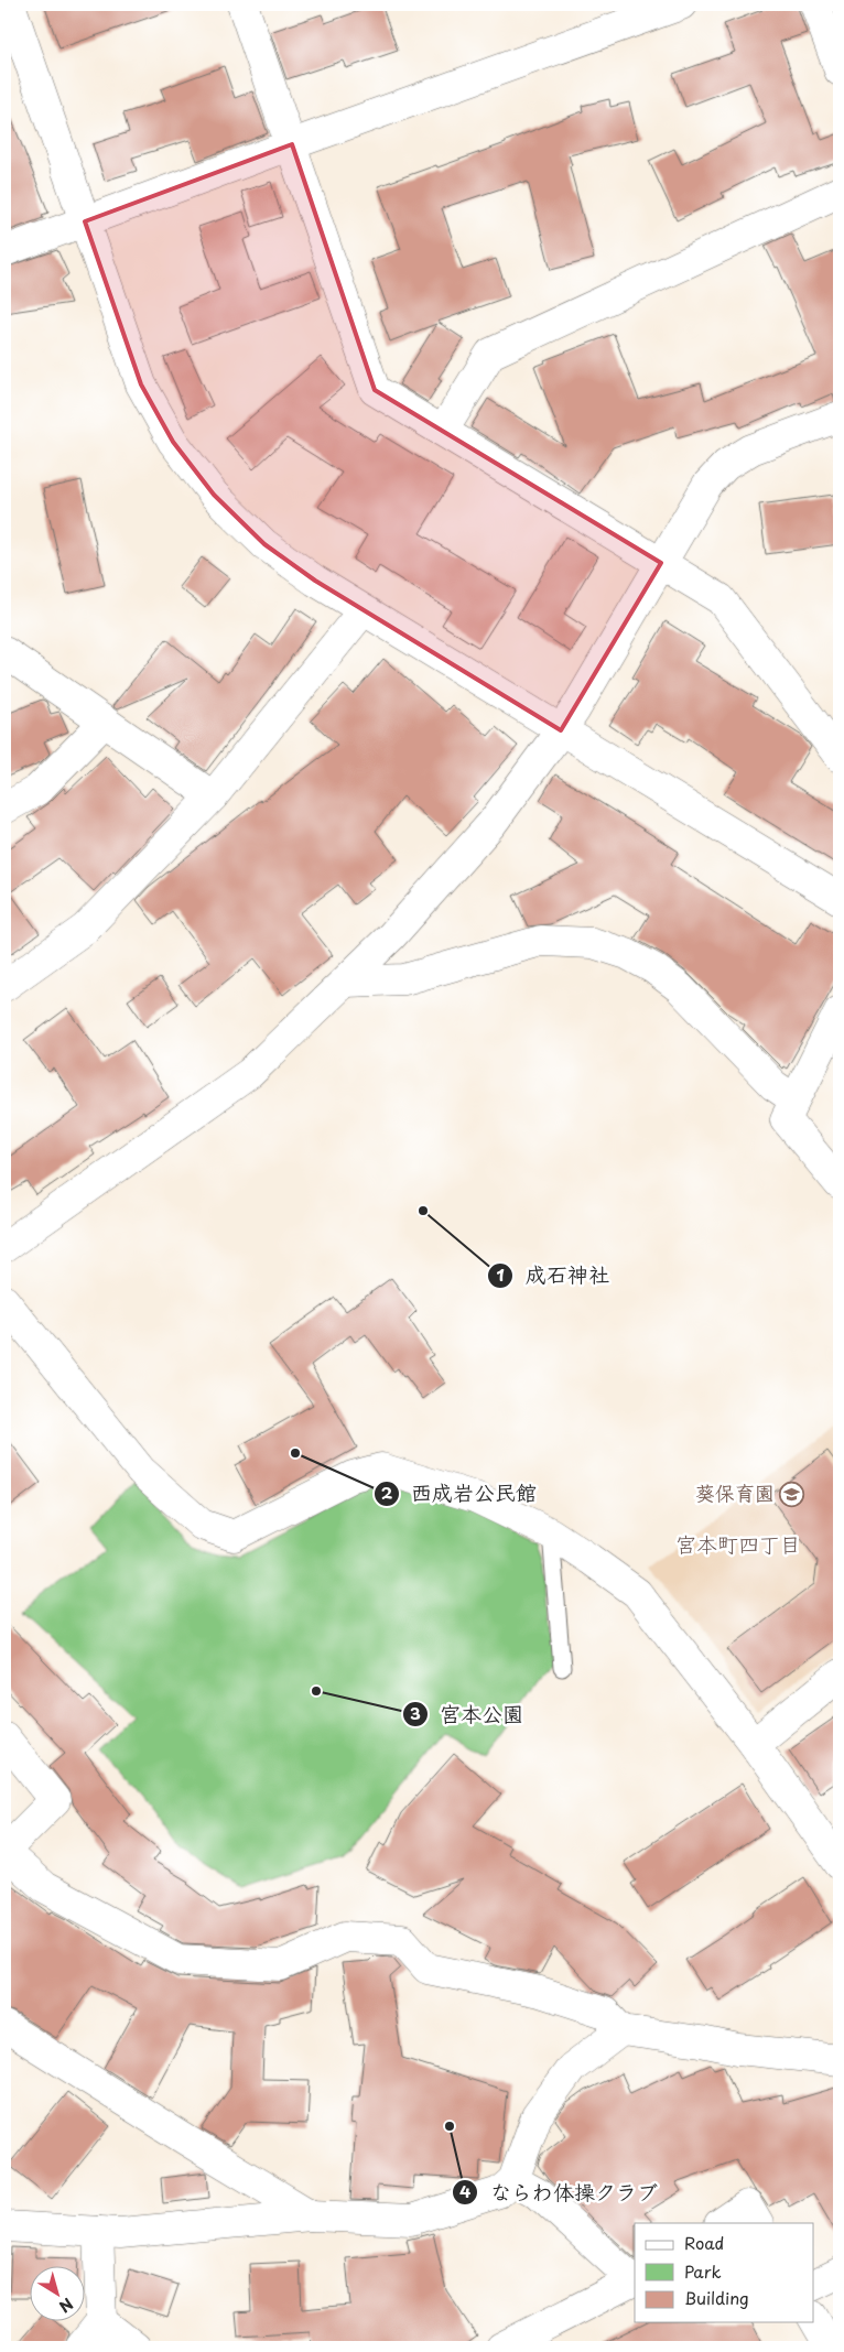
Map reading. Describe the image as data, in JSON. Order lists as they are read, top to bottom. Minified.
{"districts":["宮本町四丁目"],"places":{"other":["成石神社","西成岩公民館","宮本公園","ならわ体操クラブ"],"school or university":["葵保育園"]},"legend":["Road","Park","Building"],"north":"bottom right"}
